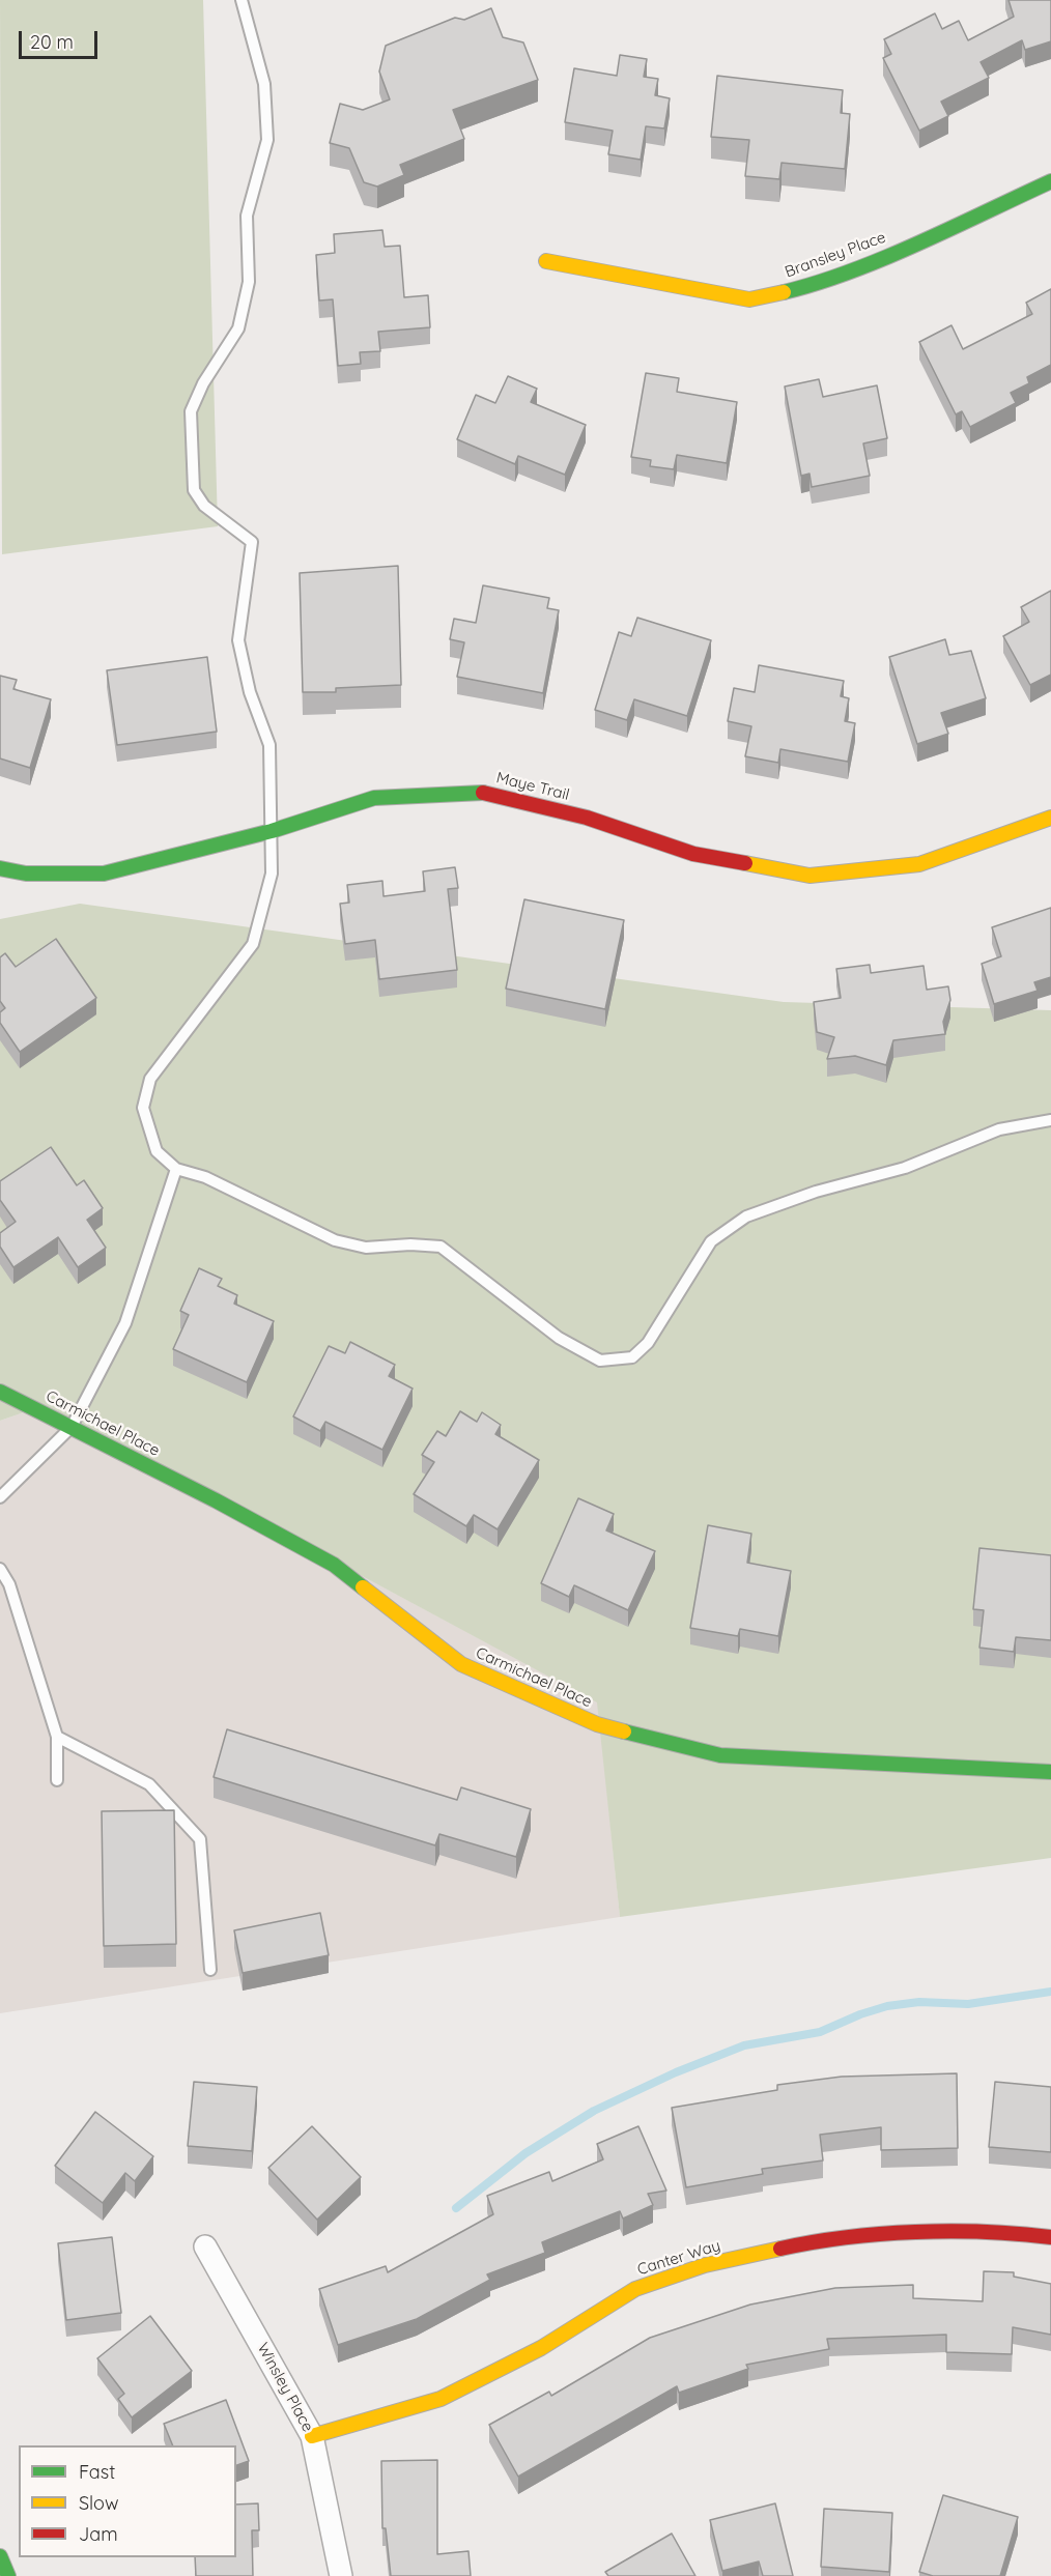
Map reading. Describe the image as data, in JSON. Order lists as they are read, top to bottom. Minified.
{"streets":{"street":["Bransley Place","Maye Trail","Carmichael Place","Canter Way","Winsley Place"]},"crossings":[["Canter Way","Winsley Place"]],"legend":["Fast","Slow","Jam"],"scale_bar":"20 m"}
